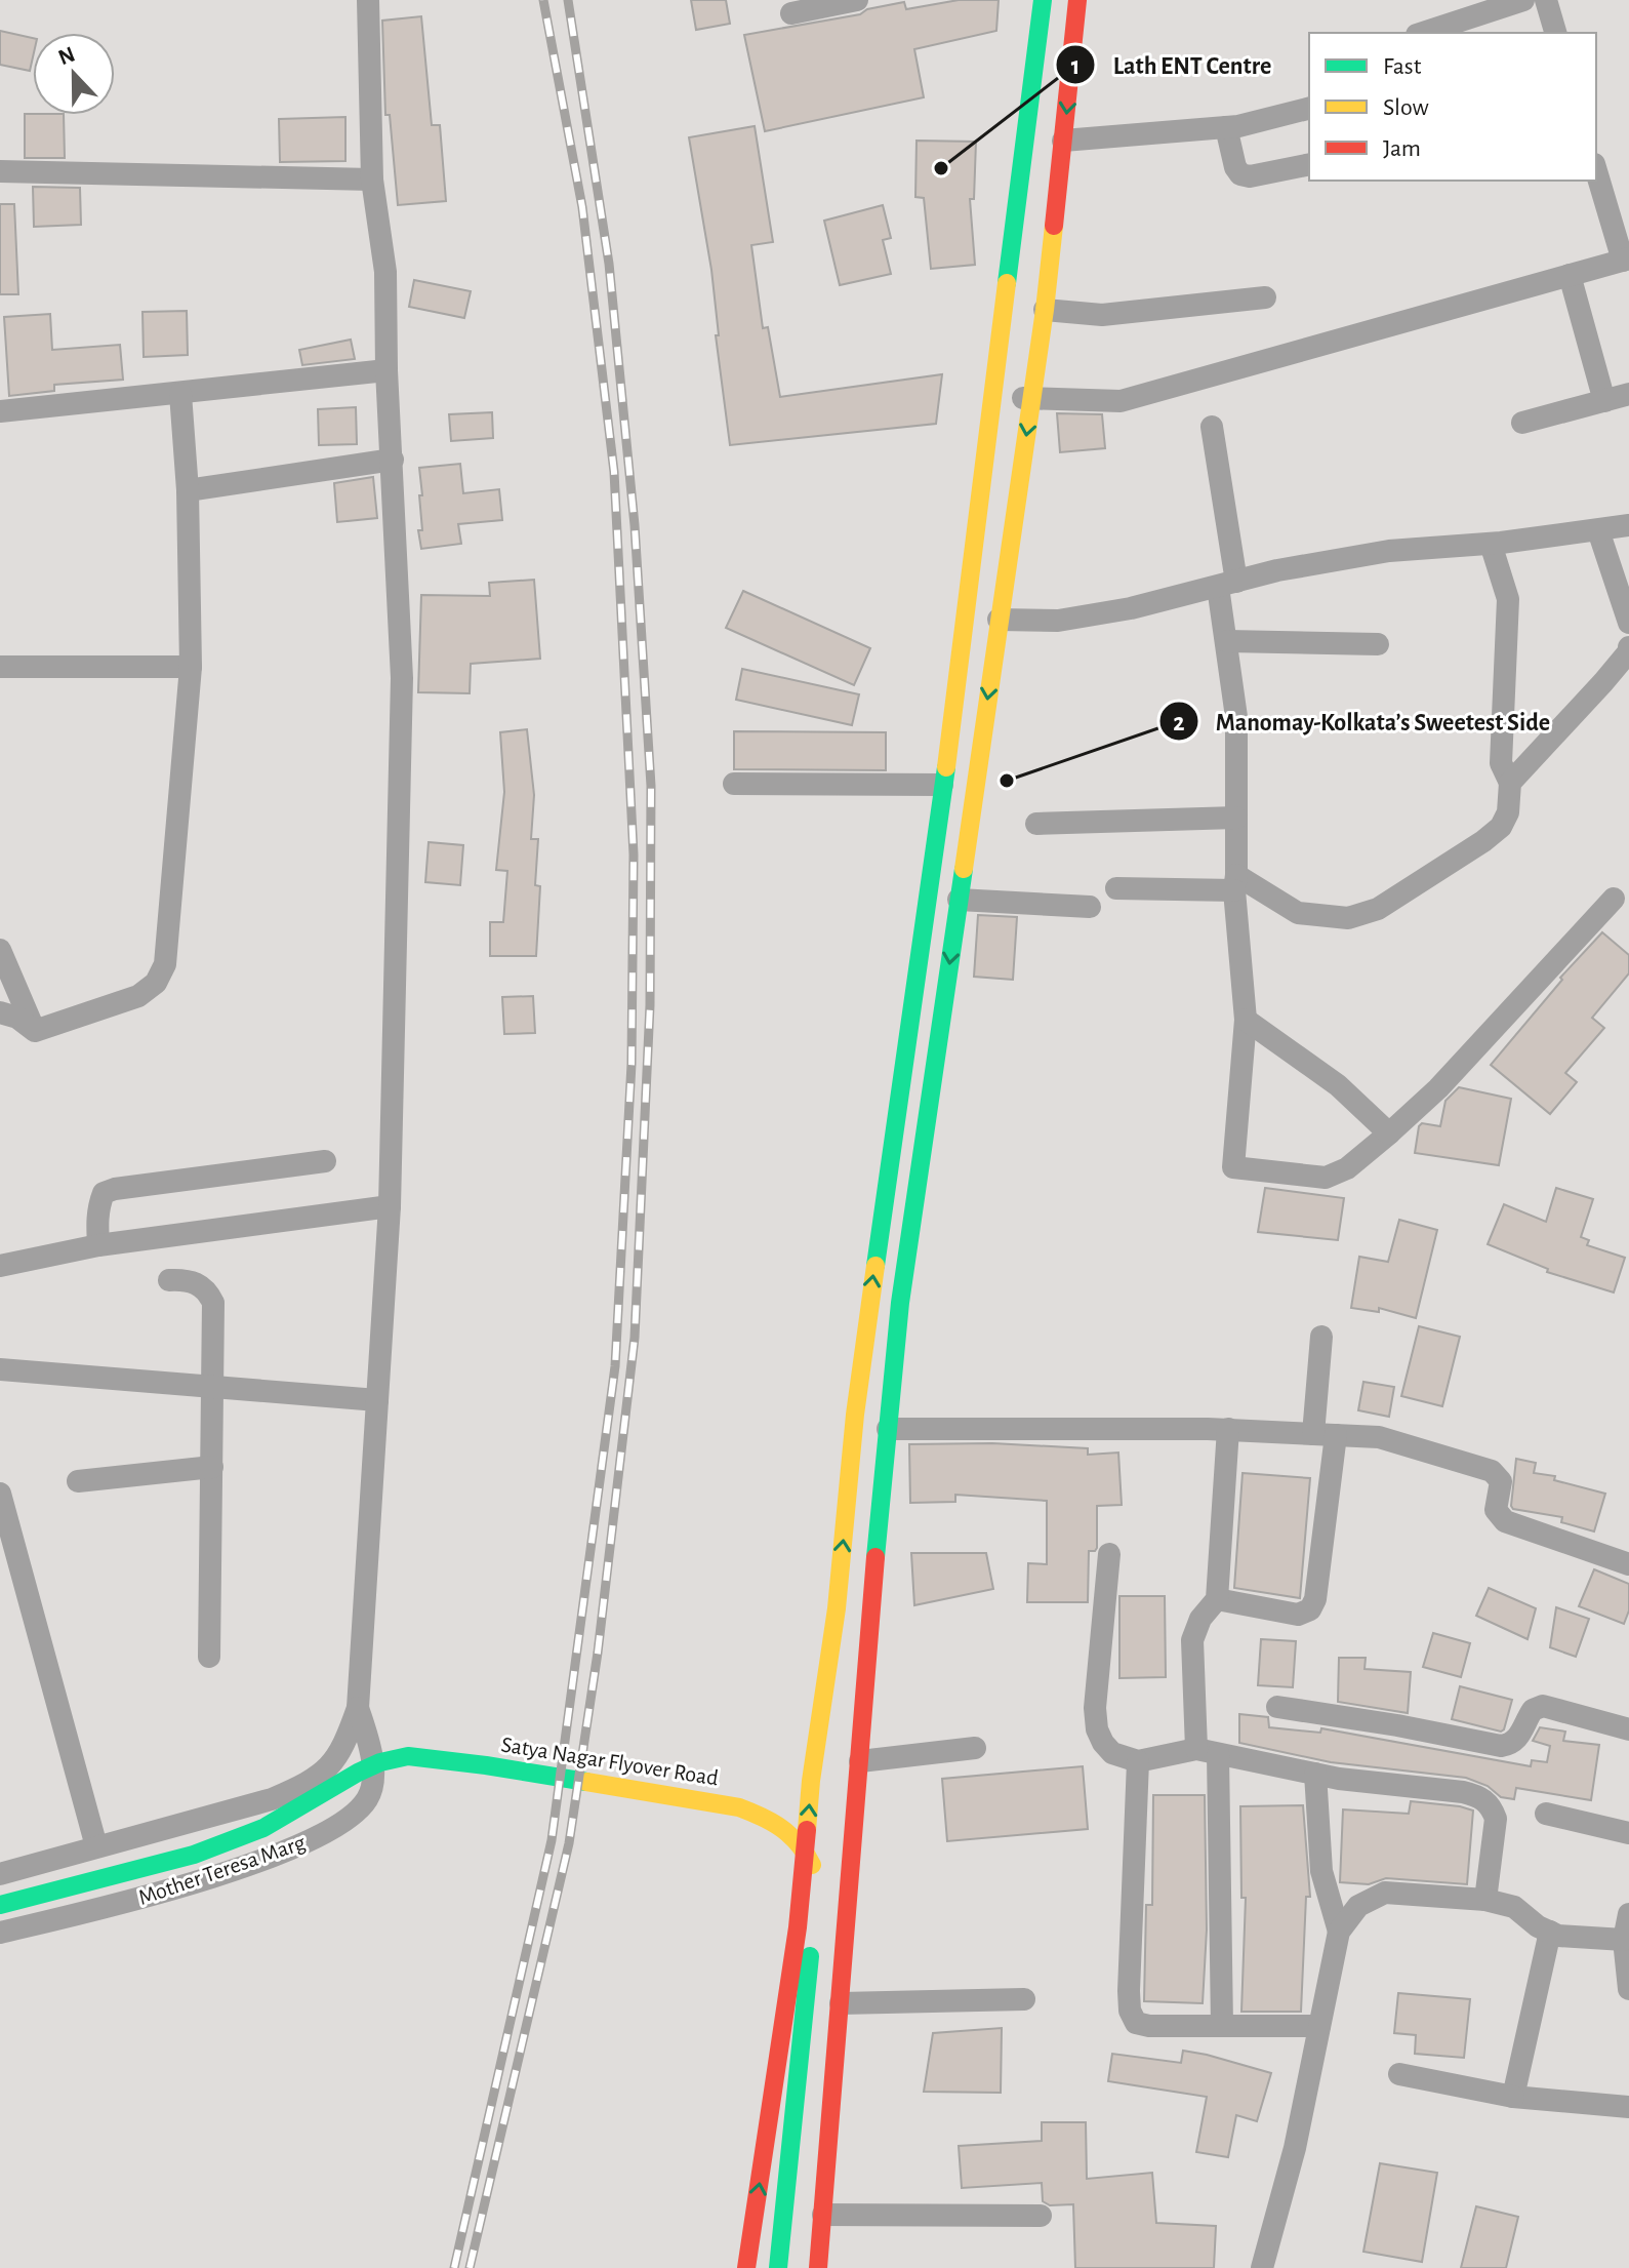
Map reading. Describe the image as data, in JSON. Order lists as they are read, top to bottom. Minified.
{"streets":{"main road":["Satya Nagar Flyover Road"],"street":["Mother Teresa Marg"]},"places":["Lath ENT Centre","Manomay-Kolkata’s Sweetest Side"],"legend":["Fast","Slow","Jam"],"north":"top"}
